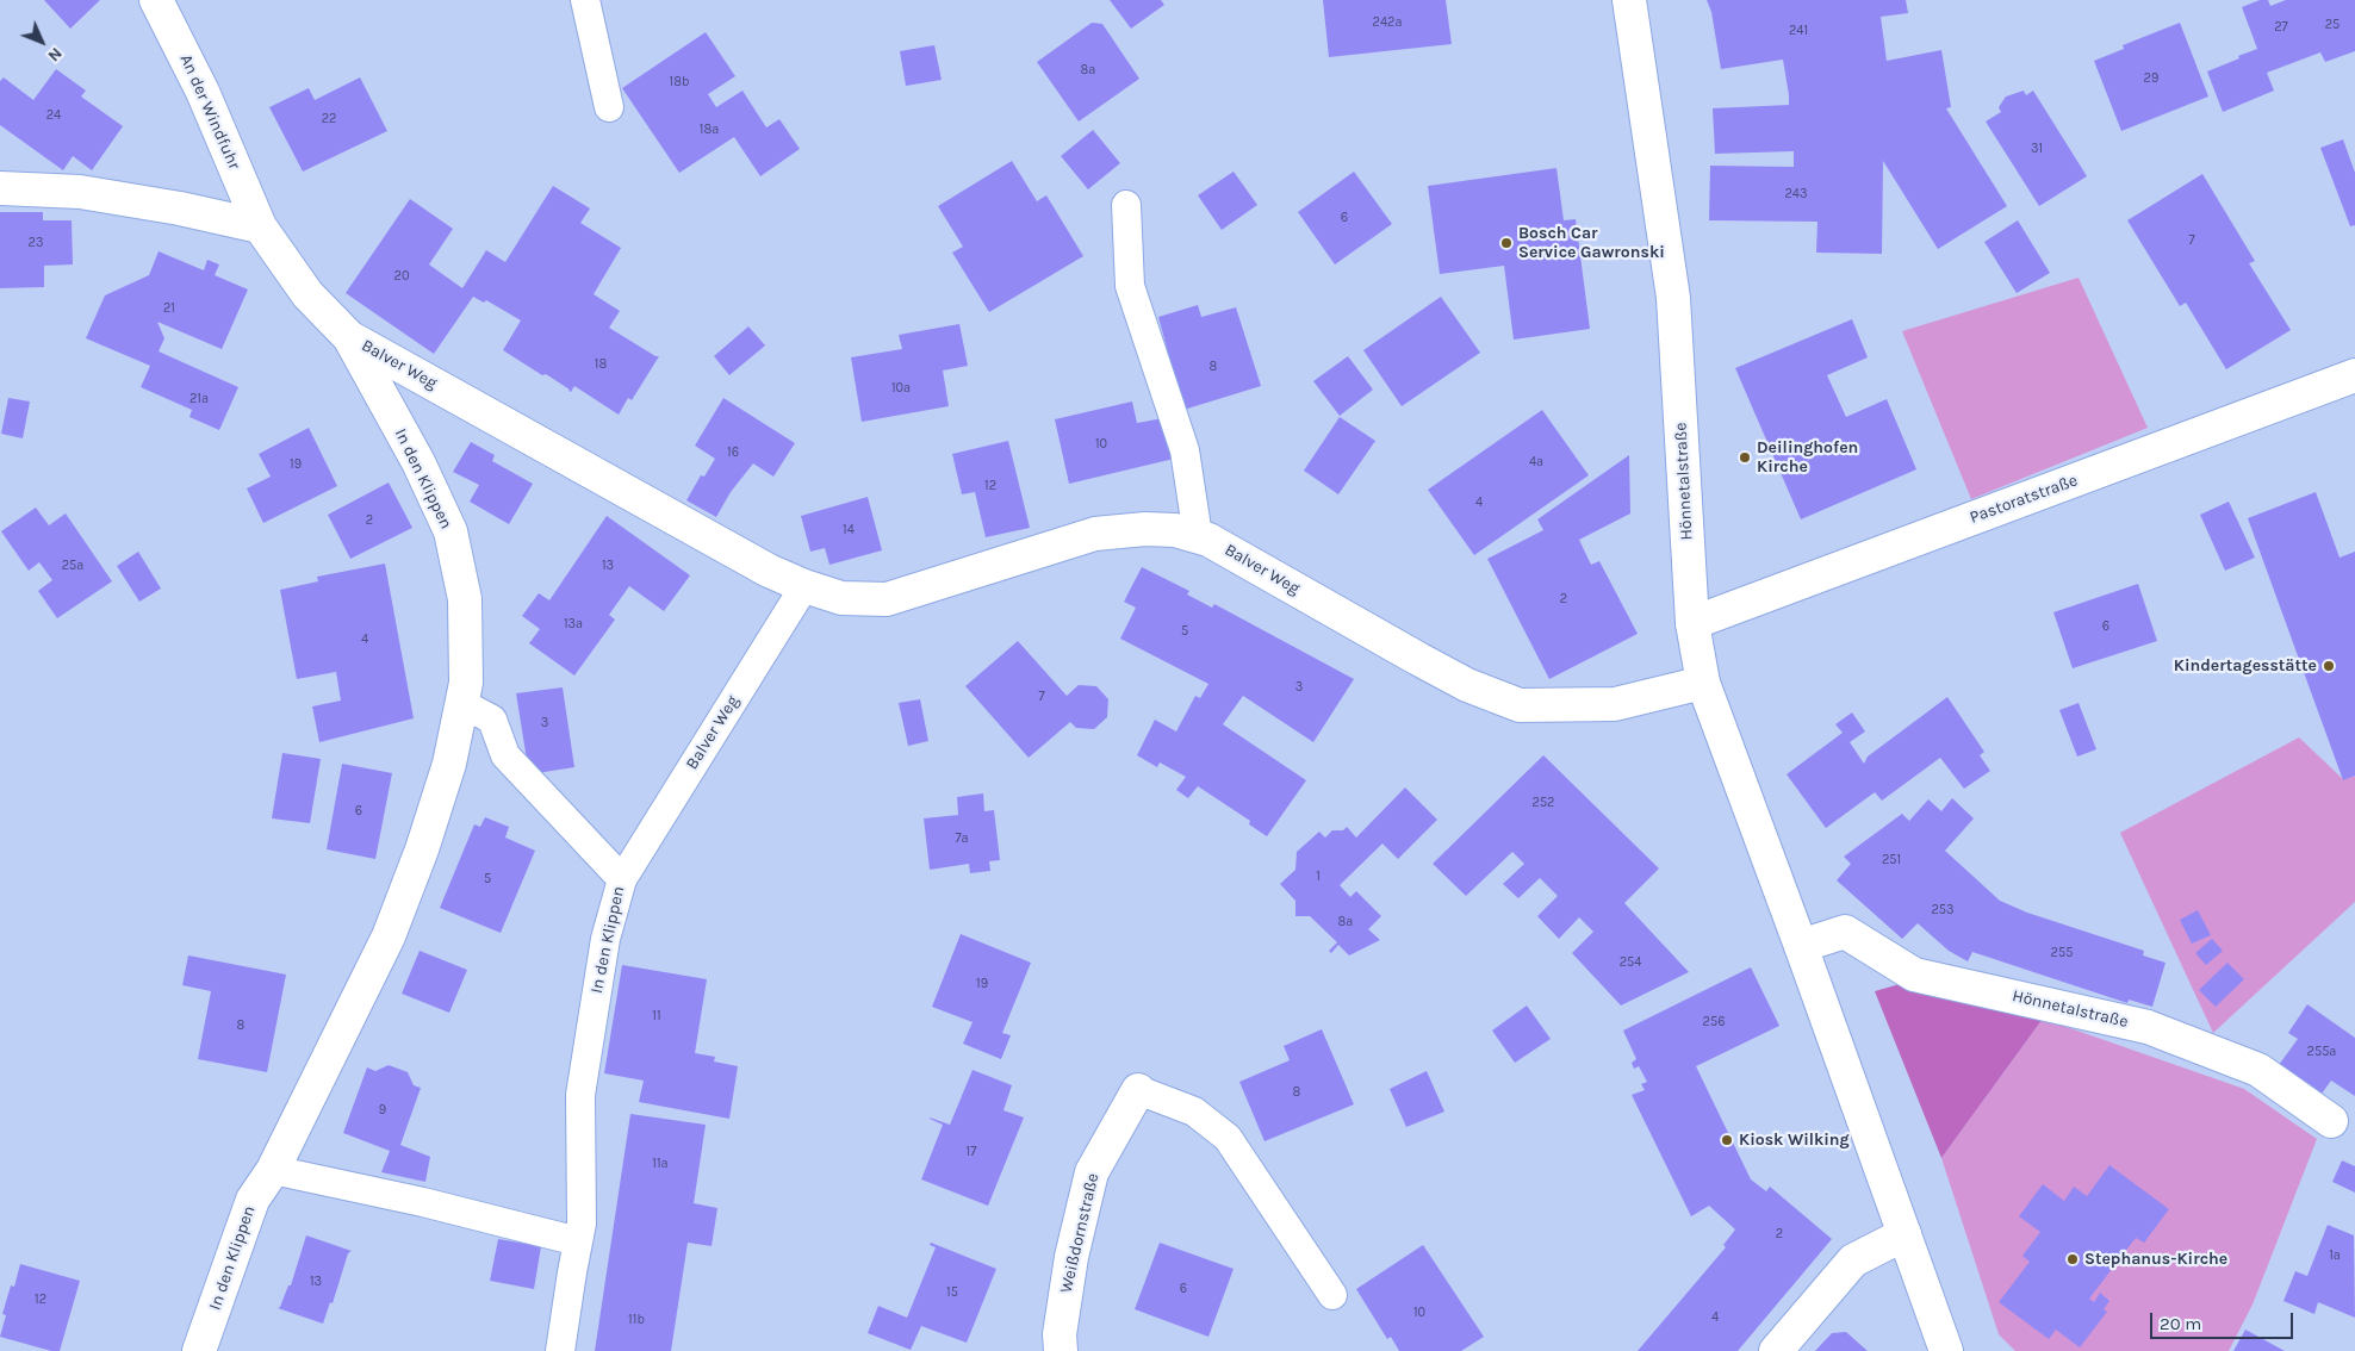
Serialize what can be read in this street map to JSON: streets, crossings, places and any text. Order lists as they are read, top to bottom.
{
  "streets": {
    "street": [
      "An der Windfuhr",
      "Balver Weg",
      "In den Klippen",
      "Hönnetalstraße",
      "Pastoratstraße",
      "Weißdornstraße"
    ]
  },
  "crossings": [
    ["An der Windfuhr", "Balver Weg"],
    ["Balver Weg", "In den Klippen"],
    ["Balver Weg", "Hönnetalstraße"],
    ["Hönnetalstraße", "Pastoratstraße"]
  ],
  "places": [
    "Bosch Car Service Gawronski",
    "Deilinghofen Kirche",
    "Kindertagesstätte",
    "Kiosk Wilking",
    "Stephanus-Kirche"
  ],
  "house_numbers": [
    "242a",
    "25",
    "27",
    "241",
    "8a",
    "29",
    "18b",
    "24",
    "22",
    "18a",
    "31",
    "243",
    "6",
    "7",
    "23",
    "20",
    "21",
    "18",
    "8",
    "10a",
    "21a",
    "10",
    "16",
    "4a",
    "19",
    "12",
    "4",
    "2",
    "14",
    "25a",
    "13",
    "2",
    "13a",
    "6",
    "5",
    "4",
    "3",
    "7",
    "3",
    "252",
    "6",
    "7a",
    "251",
    "1",
    "5",
    "253",
    "8a",
    "255",
    "254",
    "19",
    "11",
    "256",
    "8",
    "255a",
    "8",
    "9",
    "17",
    "11a",
    "2",
    "1a",
    "13",
    "6",
    "15",
    "12",
    "10",
    "4",
    "11b"
  ],
  "scale_bar": "20 m",
  "north": "bottom right"
}
